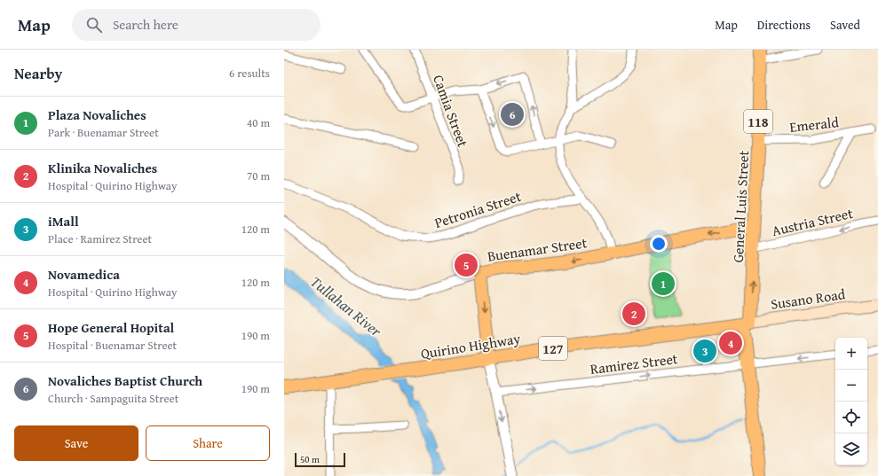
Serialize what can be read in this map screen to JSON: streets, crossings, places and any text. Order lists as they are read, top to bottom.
{
  "streets": {
    "main road": [
      "118",
      "General Luis Street",
      "Buenamar Street",
      "Susano Road",
      "Quirino Highway",
      "127"
    ],
    "street": [
      "Camia Street",
      "Emerald",
      "Petronia Street",
      "Austria Street",
      "Ramirez Street"
    ]
  },
  "crossings": [
    ["Emerald", "General Luis Street"],
    ["General Luis Street", "Austria Street"],
    ["General Luis Street", "Buenamar Street"],
    ["General Luis Street", "Susano Road"],
    ["General Luis Street", "Quirino Highway"],
    ["Susano Road", "Quirino Highway"]
  ],
  "one_way": ["Austria Street", "Buenamar Street"],
  "water": ["Tullahan River"],
  "scale_bar": "50 m",
  "page": {
    "header": "Map",
    "search": "Search here",
    "nav": ["Map", "Directions", "Saved"],
    "heading": ["Nearby", "6 results"],
    "list": [
      {
        "mark": "1",
        "name": "Plaza Novaliches",
        "note": "Park · Buenamar Street",
        "value": "40 m"
      },
      {
        "mark": "2",
        "name": "Klinika Novaliches",
        "note": "Hospital · Quirino Highway",
        "value": "70 m"
      },
      {
        "mark": "3",
        "name": "iMall",
        "note": "Place · Ramirez Street",
        "value": "120 m"
      },
      {
        "mark": "4",
        "name": "Novamedica",
        "note": "Hospital · Quirino Highway",
        "value": "120 m"
      },
      {
        "mark": "5",
        "name": "Hope General Hopital",
        "note": "Hospital · Buenamar Street",
        "value": "190 m"
      },
      {
        "mark": "6",
        "name": "Novaliches Baptist Church",
        "note": "Church · Sampaguita Street",
        "value": "190 m"
      }
    ],
    "pins": [
      "6",
      "5",
      "1",
      "2",
      "4",
      "3"
    ],
    "map_buttons": ["+", "−"],
    "buttons": ["Save", "Share"],
    "scale": "50 m"
  }
}
